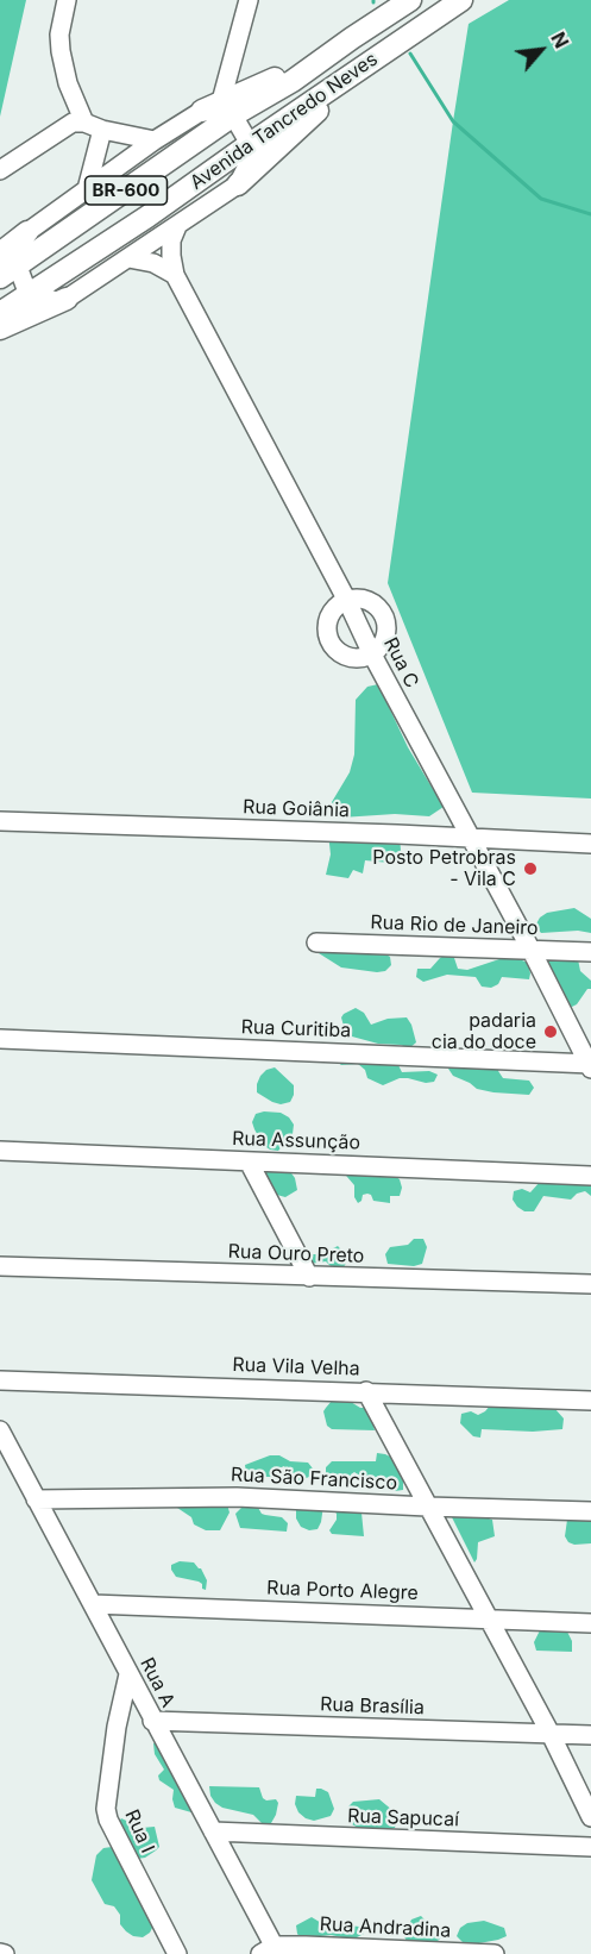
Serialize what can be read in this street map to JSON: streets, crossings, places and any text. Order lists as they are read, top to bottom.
{
  "streets": {
    "main road": ["Avenida Tancredo Neves", "BR-600"],
    "street": [
      "Rua C",
      "Rua Goiânia",
      "Rua Rio de Janeiro",
      "Rua Curitiba",
      "Rua Assunção",
      "Rua Ouro Preto",
      "Rua Vila Velha",
      "Rua São Francisco",
      "Rua Porto Alegre",
      "Rua A",
      "Rua Brasília",
      "Rua Sapucaí",
      "Rua I",
      "Rua Andradina"
    ]
  },
  "crossings": [
    ["Rua C", "Rua Goiânia"],
    ["Rua C", "Rua Rio de Janeiro"],
    ["Rua C", "Rua Curitiba"],
    ["Rua São Francisco", "Rua A"],
    ["Rua Porto Alegre", "Rua A"],
    ["Rua A", "Rua Brasília"],
    ["Rua A", "Rua Sapucaí"],
    ["Rua A", "Rua I"],
    ["Rua A", "Rua Andradina"]
  ],
  "places": ["Posto Petrobras - Vila C", "padaria cia do doce"],
  "north": "top right"
}
